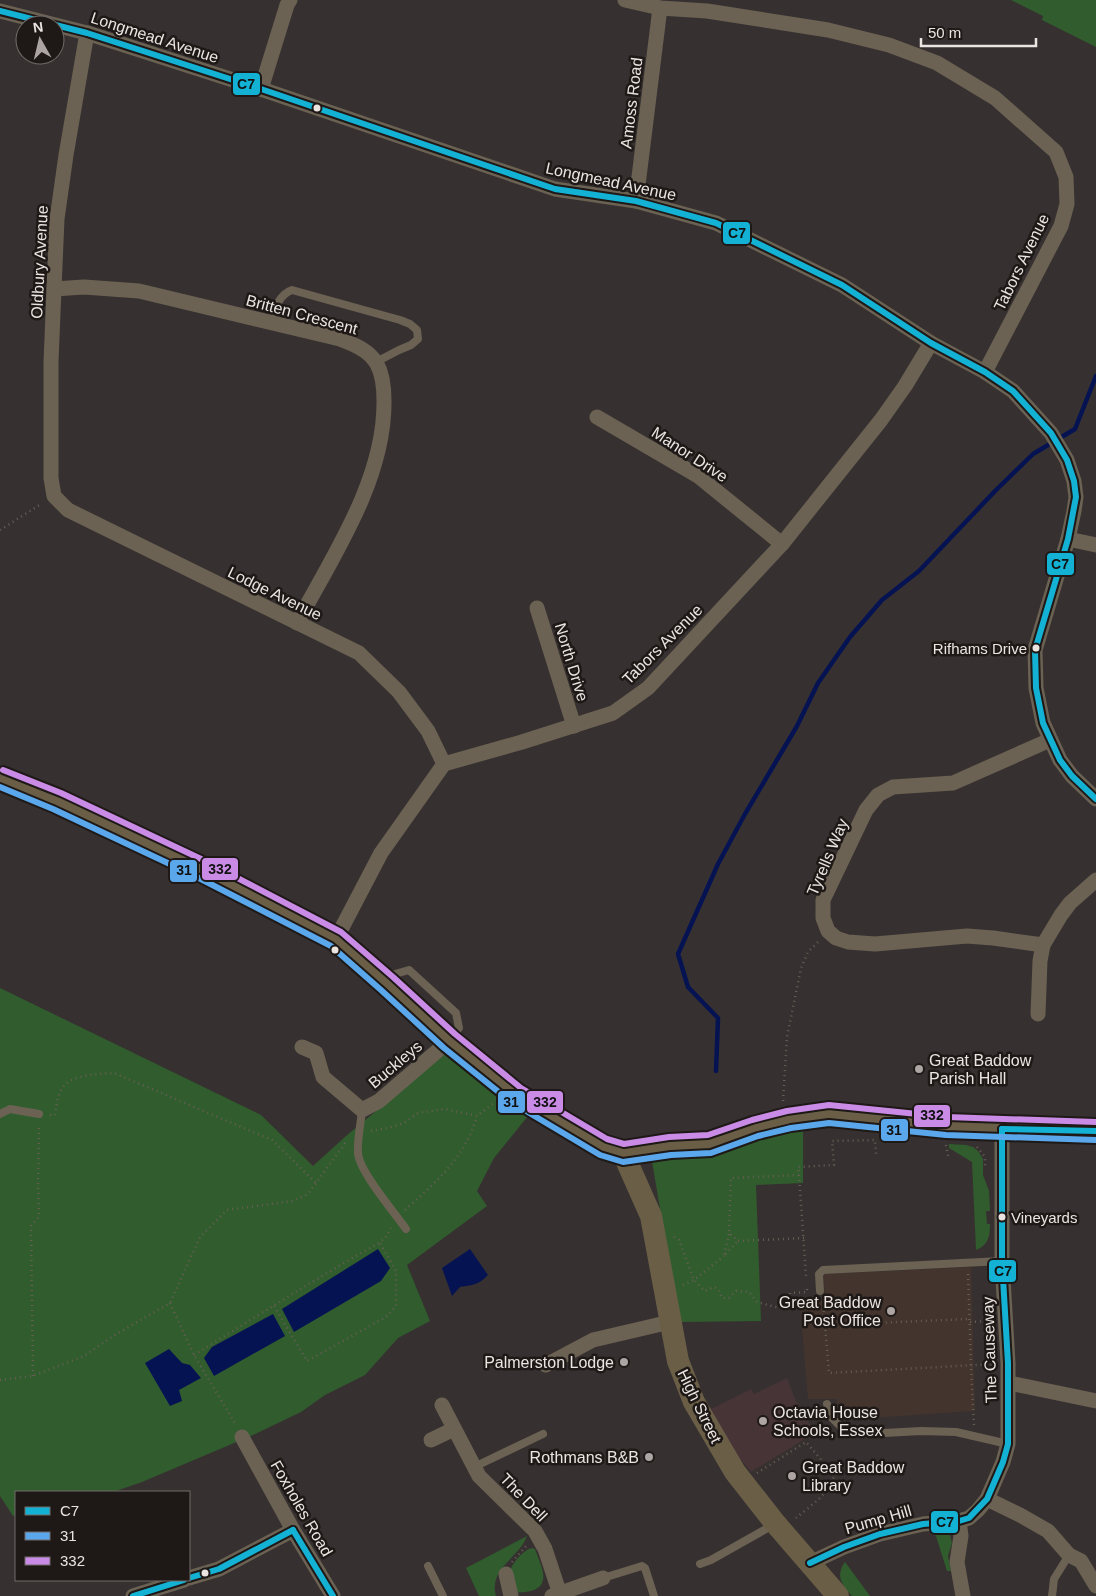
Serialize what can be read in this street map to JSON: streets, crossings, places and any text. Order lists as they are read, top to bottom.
{
  "streets": {
    "street": [
      "Longmead Avenue",
      "Amoss Road",
      "Oldbury Avenue",
      "Tabors Avenue",
      "Britten Crescent",
      "Manor Drive",
      "Lodge Avenue",
      "North Drive",
      "Tyrells Way",
      "Buckleys",
      "The Causeway",
      "High Street",
      "The Dell",
      "Foxholes Road",
      "Pump Hill"
    ]
  },
  "crossings": [
    ["Longmead Avenue", "Amoss Road"],
    ["Longmead Avenue", "Oldbury Avenue"],
    ["Longmead Avenue", "Tabors Avenue"],
    ["Longmead Avenue", "Tyrells Way"],
    ["Amoss Road", "Tabors Avenue"],
    ["Oldbury Avenue", "Britten Crescent"],
    ["Oldbury Avenue", "Lodge Avenue"],
    ["Tabors Avenue", "Manor Drive"],
    ["Tabors Avenue", "Lodge Avenue"],
    ["Tabors Avenue", "North Drive"],
    ["The Causeway", "Pump Hill"],
    ["High Street", "Pump Hill"]
  ],
  "places": [
    "Rifhams Drive",
    "Great Baddow Parish Hall",
    "Vineyards",
    "Great Baddow Post Office",
    "Palmerston Lodge",
    "Octavia House Schools, Essex",
    "Rothmans B&B",
    "Great Baddow Library"
  ],
  "lines": ["transit line C7", "transit line 332", "transit line 31"],
  "legend": ["C7", "31", "332"],
  "scale_bar": "50 m",
  "north": "top"
}
